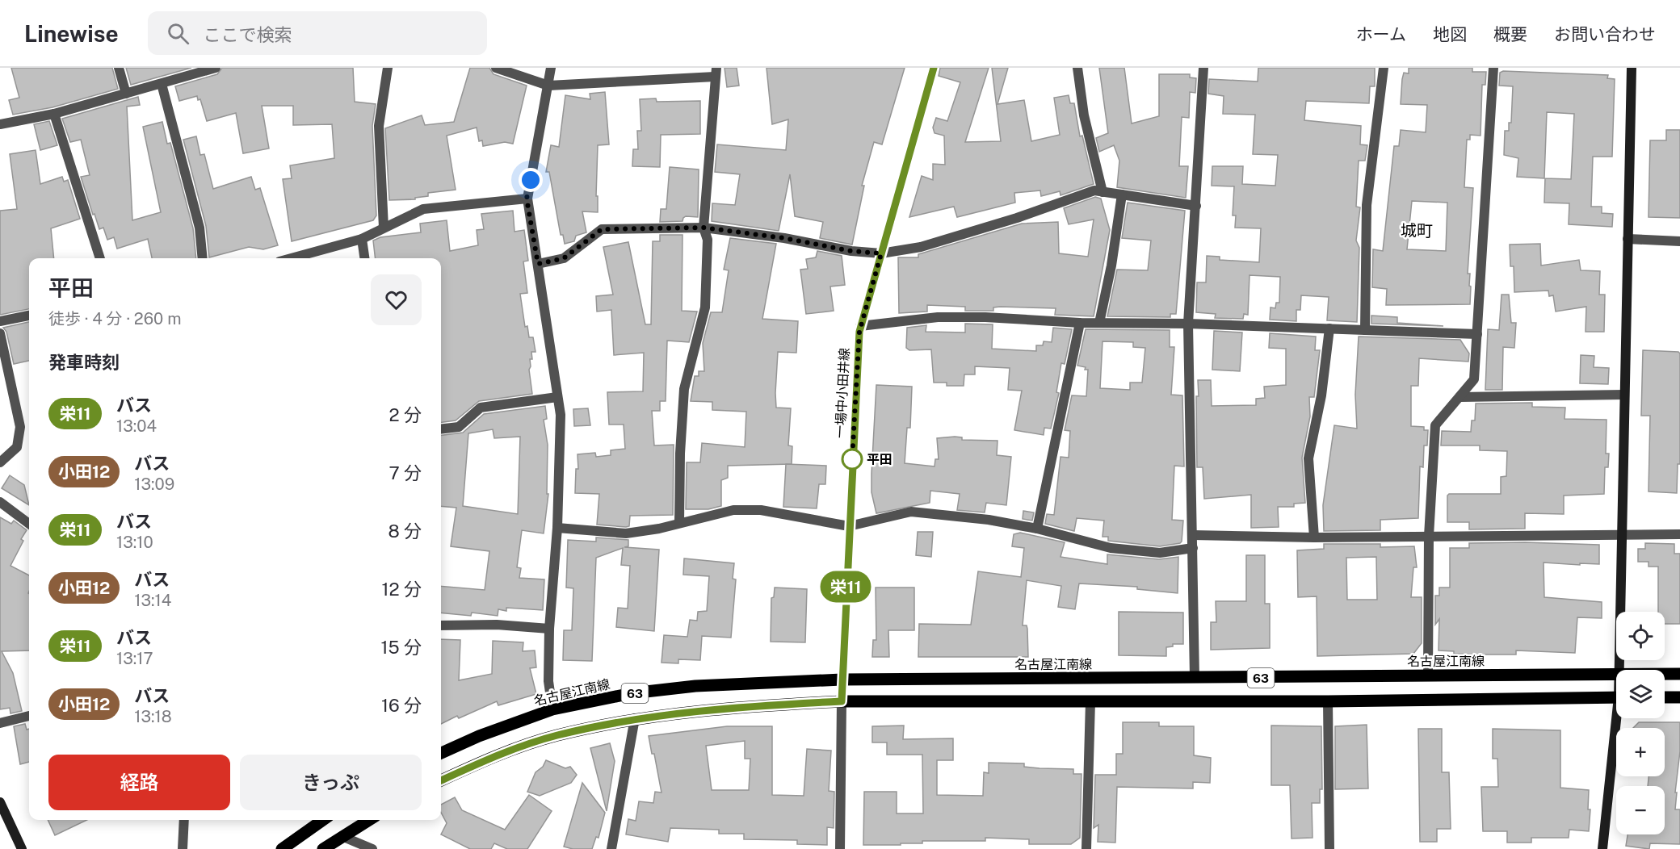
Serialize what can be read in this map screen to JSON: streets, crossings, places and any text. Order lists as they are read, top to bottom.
{
  "streets": {
    "main road": ["名古屋江南線", "63"],
    "street": ["一場中小田井線"]
  },
  "crossings": [
    ["一場中小田井線", "名古屋江南線"],
    ["一場中小田井線", "63"]
  ],
  "districts": ["城町"],
  "places": ["平田"],
  "lines": ["bus line 栄11"],
  "page": {
    "header": "Linewise",
    "search": "ここで検索",
    "nav": [
      "ホーム",
      "地図",
      "概要",
      "お問い合わせ"
    ],
    "on_map": "栄11",
    "heading": [
      ["平田", "徒歩 · 4 分 · 260 m"],
      "発車時刻"
    ],
    "list": [
      {
        "mark": "栄11",
        "name": "バス",
        "note": "13:04",
        "value": "2 分"
      },
      {
        "mark": "小田12",
        "name": "バス",
        "note": "13:09",
        "value": "7 分"
      },
      {
        "mark": "栄11",
        "name": "バス",
        "note": "13:10",
        "value": "8 分"
      },
      {
        "mark": "小田12",
        "name": "バス",
        "note": "13:14",
        "value": "12 分"
      },
      {
        "mark": "栄11",
        "name": "バス",
        "note": "13:17",
        "value": "15 分"
      },
      {
        "mark": "小田12",
        "name": "バス",
        "note": "13:18",
        "value": "16 分"
      }
    ],
    "map_buttons": ["+", "−"],
    "buttons": ["経路", "きっぷ"]
  }
}
